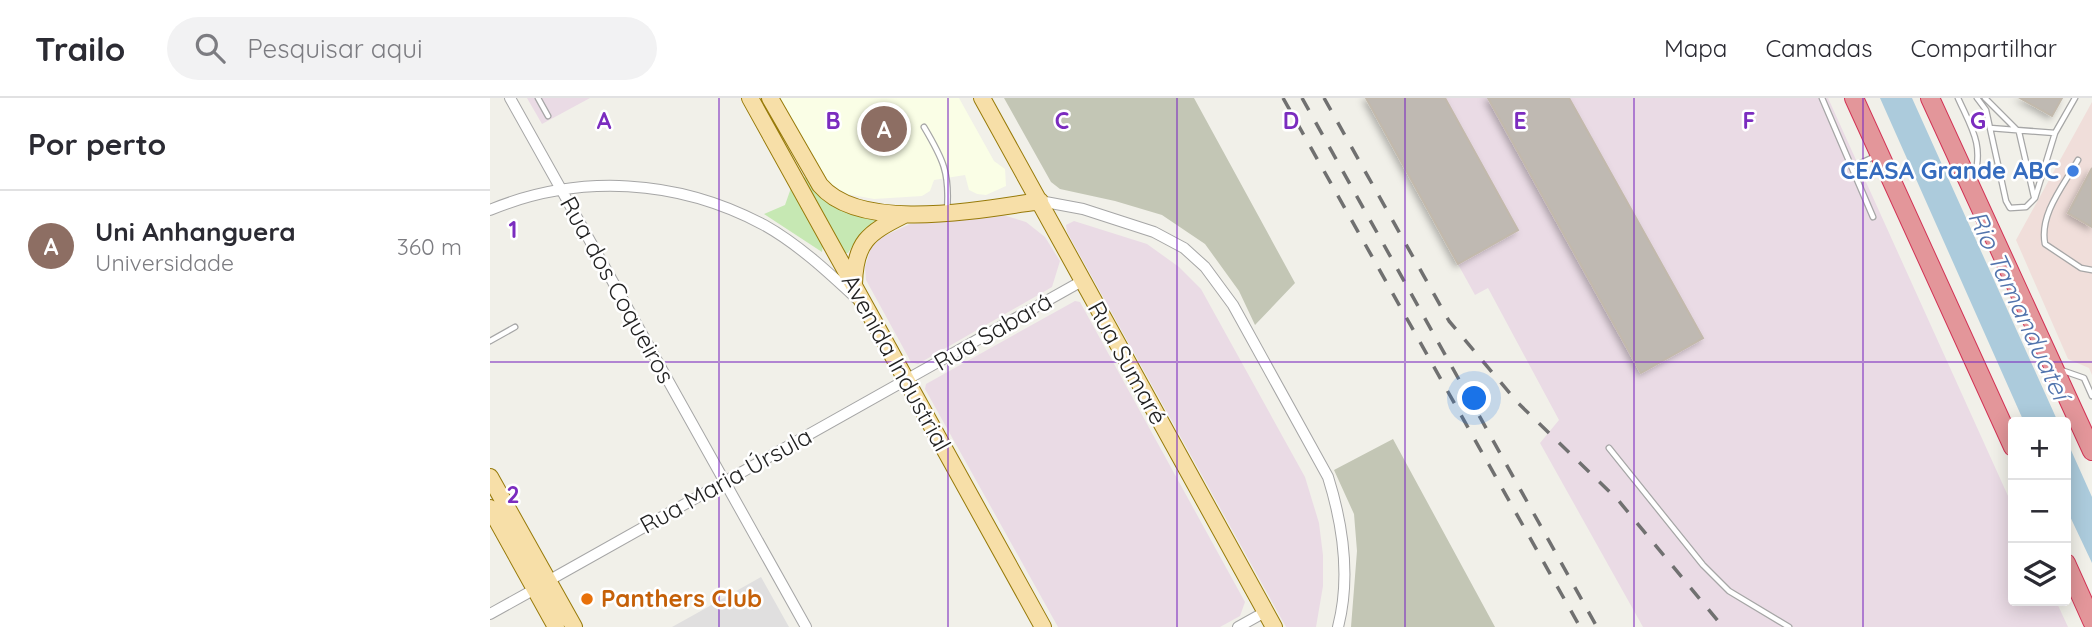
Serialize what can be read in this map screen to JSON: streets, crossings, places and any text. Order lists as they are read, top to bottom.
{
  "streets": {
    "main road": ["Avenida Industrial", "Rua Sumaré"],
    "street": ["Rua dos Coqueiros", "Rua Sabará", "Rua Maria Úrsula"]
  },
  "crossings": [
    ["Rua dos Coqueiros", "Rua Maria Úrsula"],
    ["Rua Sabará", "Avenida Industrial"],
    ["Rua Sabará", "Rua Sumaré"],
    ["Rua Sabará", "Rua Maria Úrsula"],
    ["Avenida Industrial", "Rua Maria Úrsula"]
  ],
  "water": ["Rio Tamanduateí"],
  "places": ["CEASA Grande ABC", "Panthers Club"],
  "page": {
    "header": "Trailo",
    "search": "Pesquisar aqui",
    "nav": ["Mapa", "Camadas", "Compartilhar"],
    "heading": "Por perto",
    "pins": "A",
    "list": [
      {
        "mark": "A",
        "name": "Uni Anhanguera",
        "note": "Universidade",
        "value": "360 m"
      }
    ],
    "map_buttons": ["+", "−"]
  },
  "grid": {
    "columns": [
      "A",
      "B",
      "C",
      "D",
      "E",
      "F",
      "G"
    ],
    "rows": ["1", "2"]
  }
}
